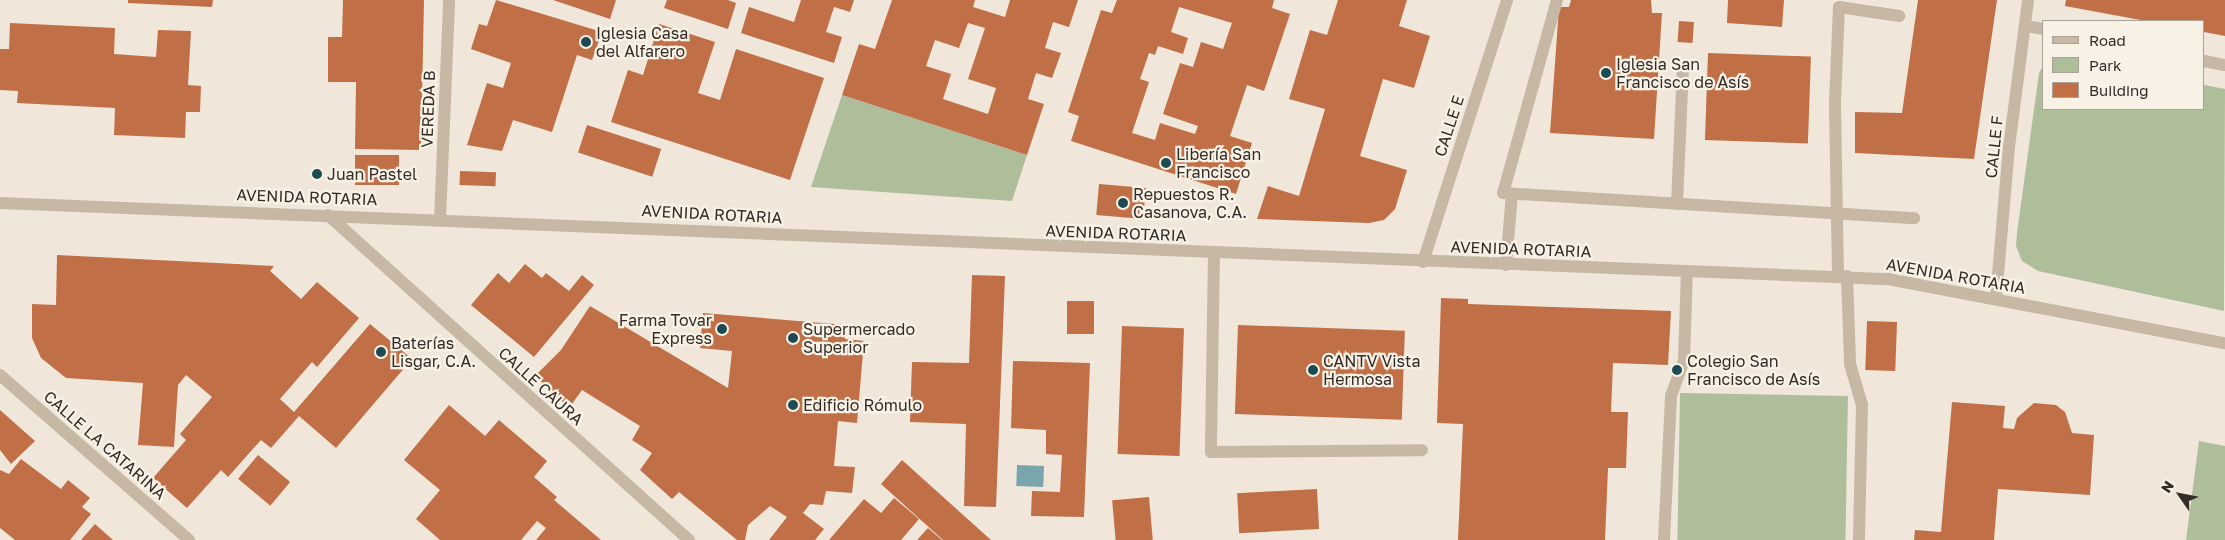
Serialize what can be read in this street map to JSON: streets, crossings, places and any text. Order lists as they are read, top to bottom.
{
  "streets": {
    "street": [
      "VEREDA B",
      "CALLE E",
      "CALLE F",
      "AVENIDA ROTARIA",
      "CALLE CAURA",
      "CALLE LA CATARINA"
    ]
  },
  "crossings": [
    ["VEREDA B", "AVENIDA ROTARIA"],
    ["CALLE E", "AVENIDA ROTARIA"],
    ["CALLE F", "AVENIDA ROTARIA"],
    ["AVENIDA ROTARIA", "CALLE CAURA"]
  ],
  "places": [
    "Iglesia Casa del Alfarero",
    "Iglesia San Francisco de Asís",
    "Libería San Francisco",
    "Juan Pastel",
    "Repuestos R. Casanova, C.A.",
    "Farma Tovar Express",
    "Supermercado Superior",
    "Baterías Lisgar, C.A.",
    "CANTV Vista Hermosa",
    "Colegio San Francisco de Asís",
    "Edificio Rómulo"
  ],
  "legend": ["Road", "Park", "Building"],
  "north": "top left"
}
